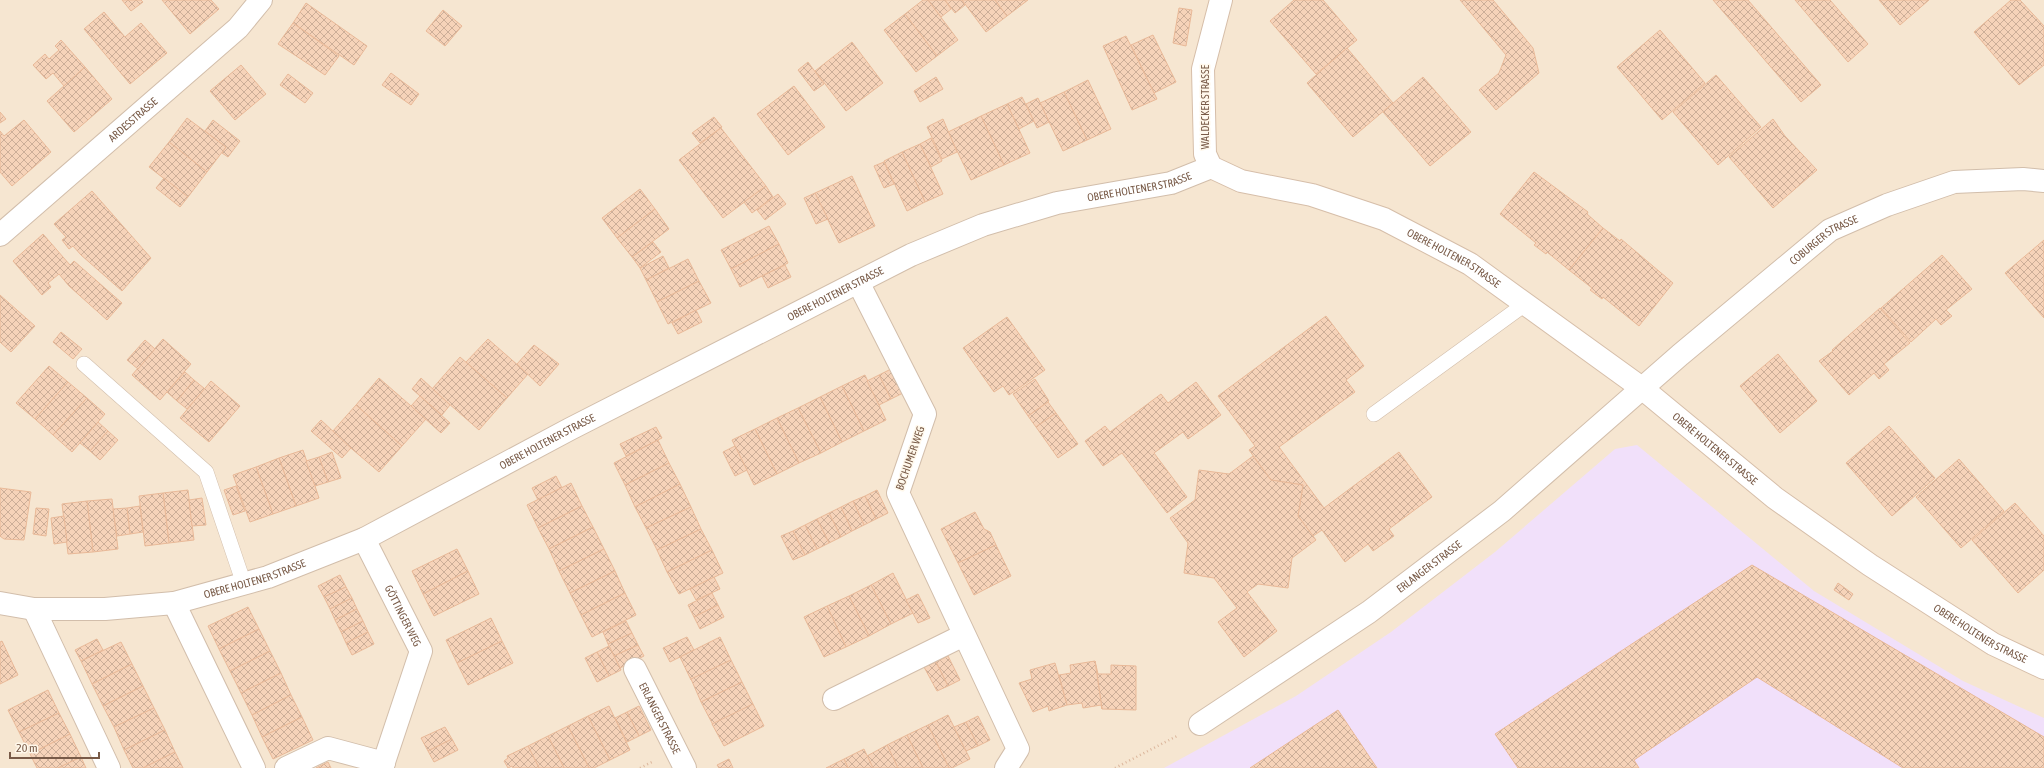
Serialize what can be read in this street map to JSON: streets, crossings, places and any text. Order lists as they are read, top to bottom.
{
  "streets": {
    "street": [
      "WALDECKER STRASSE",
      "ARDESSTRASSE",
      "OBERE HOLTENER STRASSE",
      "COBURGER STRASSE",
      "BOCHUMER WEG",
      "ERLANGER STRASSE",
      "GÖTTINGER WEG"
    ]
  },
  "crossings": [
    ["WALDECKER STRASSE", "OBERE HOLTENER STRASSE"],
    ["OBERE HOLTENER STRASSE", "COBURGER STRASSE"],
    ["OBERE HOLTENER STRASSE", "BOCHUMER WEG"],
    ["OBERE HOLTENER STRASSE", "ERLANGER STRASSE"],
    ["OBERE HOLTENER STRASSE", "GÖTTINGER WEG"],
    ["COBURGER STRASSE", "ERLANGER STRASSE"]
  ],
  "scale_bar": "20 m"
}
